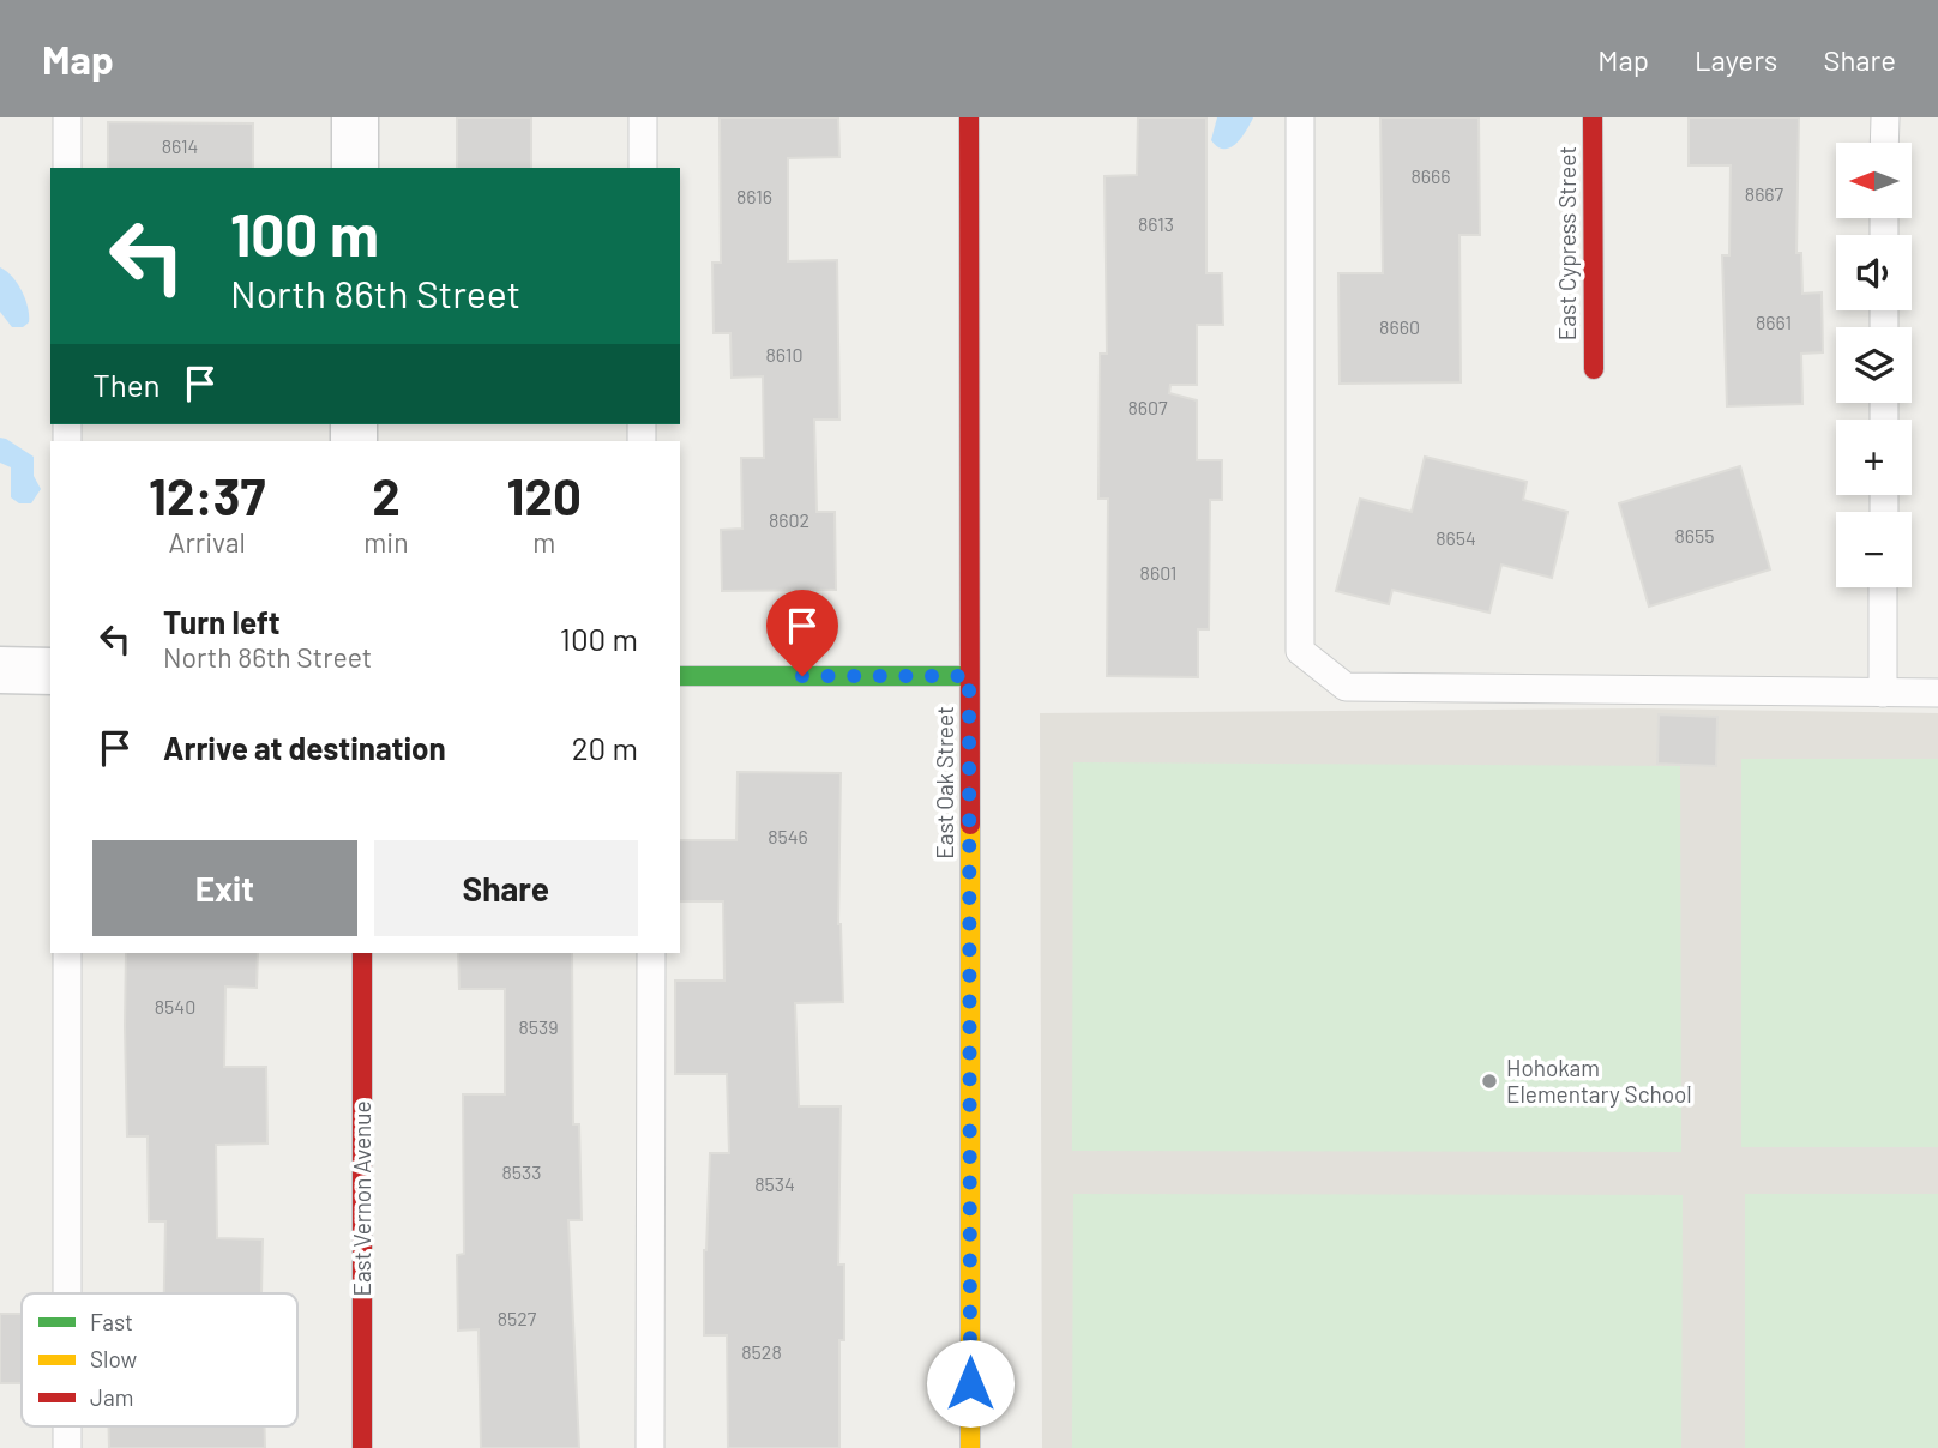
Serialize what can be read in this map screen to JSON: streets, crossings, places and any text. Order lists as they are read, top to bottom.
{
  "streets": {
    "street": ["East Cypress Street", "East Oak Street", "East Vernon Avenue"]
  },
  "places": ["Hohokam Elementary School"],
  "house_numbers": [
    "8614",
    "8666",
    "8667",
    "8616",
    "8613",
    "8661",
    "8660",
    "8610",
    "8607",
    "8602",
    "8655",
    "8654",
    "8601",
    "8546",
    "8540",
    "8539",
    "8533",
    "8534",
    "8527",
    "8528"
  ],
  "legend": ["Fast", "Slow", "Jam"],
  "north": "left",
  "page": {
    "header": "Map",
    "nav": ["Map", "Layers", "Share"],
    "map_buttons": ["+", "−"],
    "turn": ["100 m", "North 86th Street"],
    "then": "Then",
    "eta": [
      "12:37",
      "Arrival",
      "2",
      "min",
      "120",
      "m"
    ],
    "list": [
      {
        "name": "Turn left",
        "note": "North 86th Street",
        "value": "100 m"
      },
      {
        "name": "Arrive at destination",
        "value": "20 m"
      }
    ],
    "buttons": ["Exit", "Share"]
  }
}
